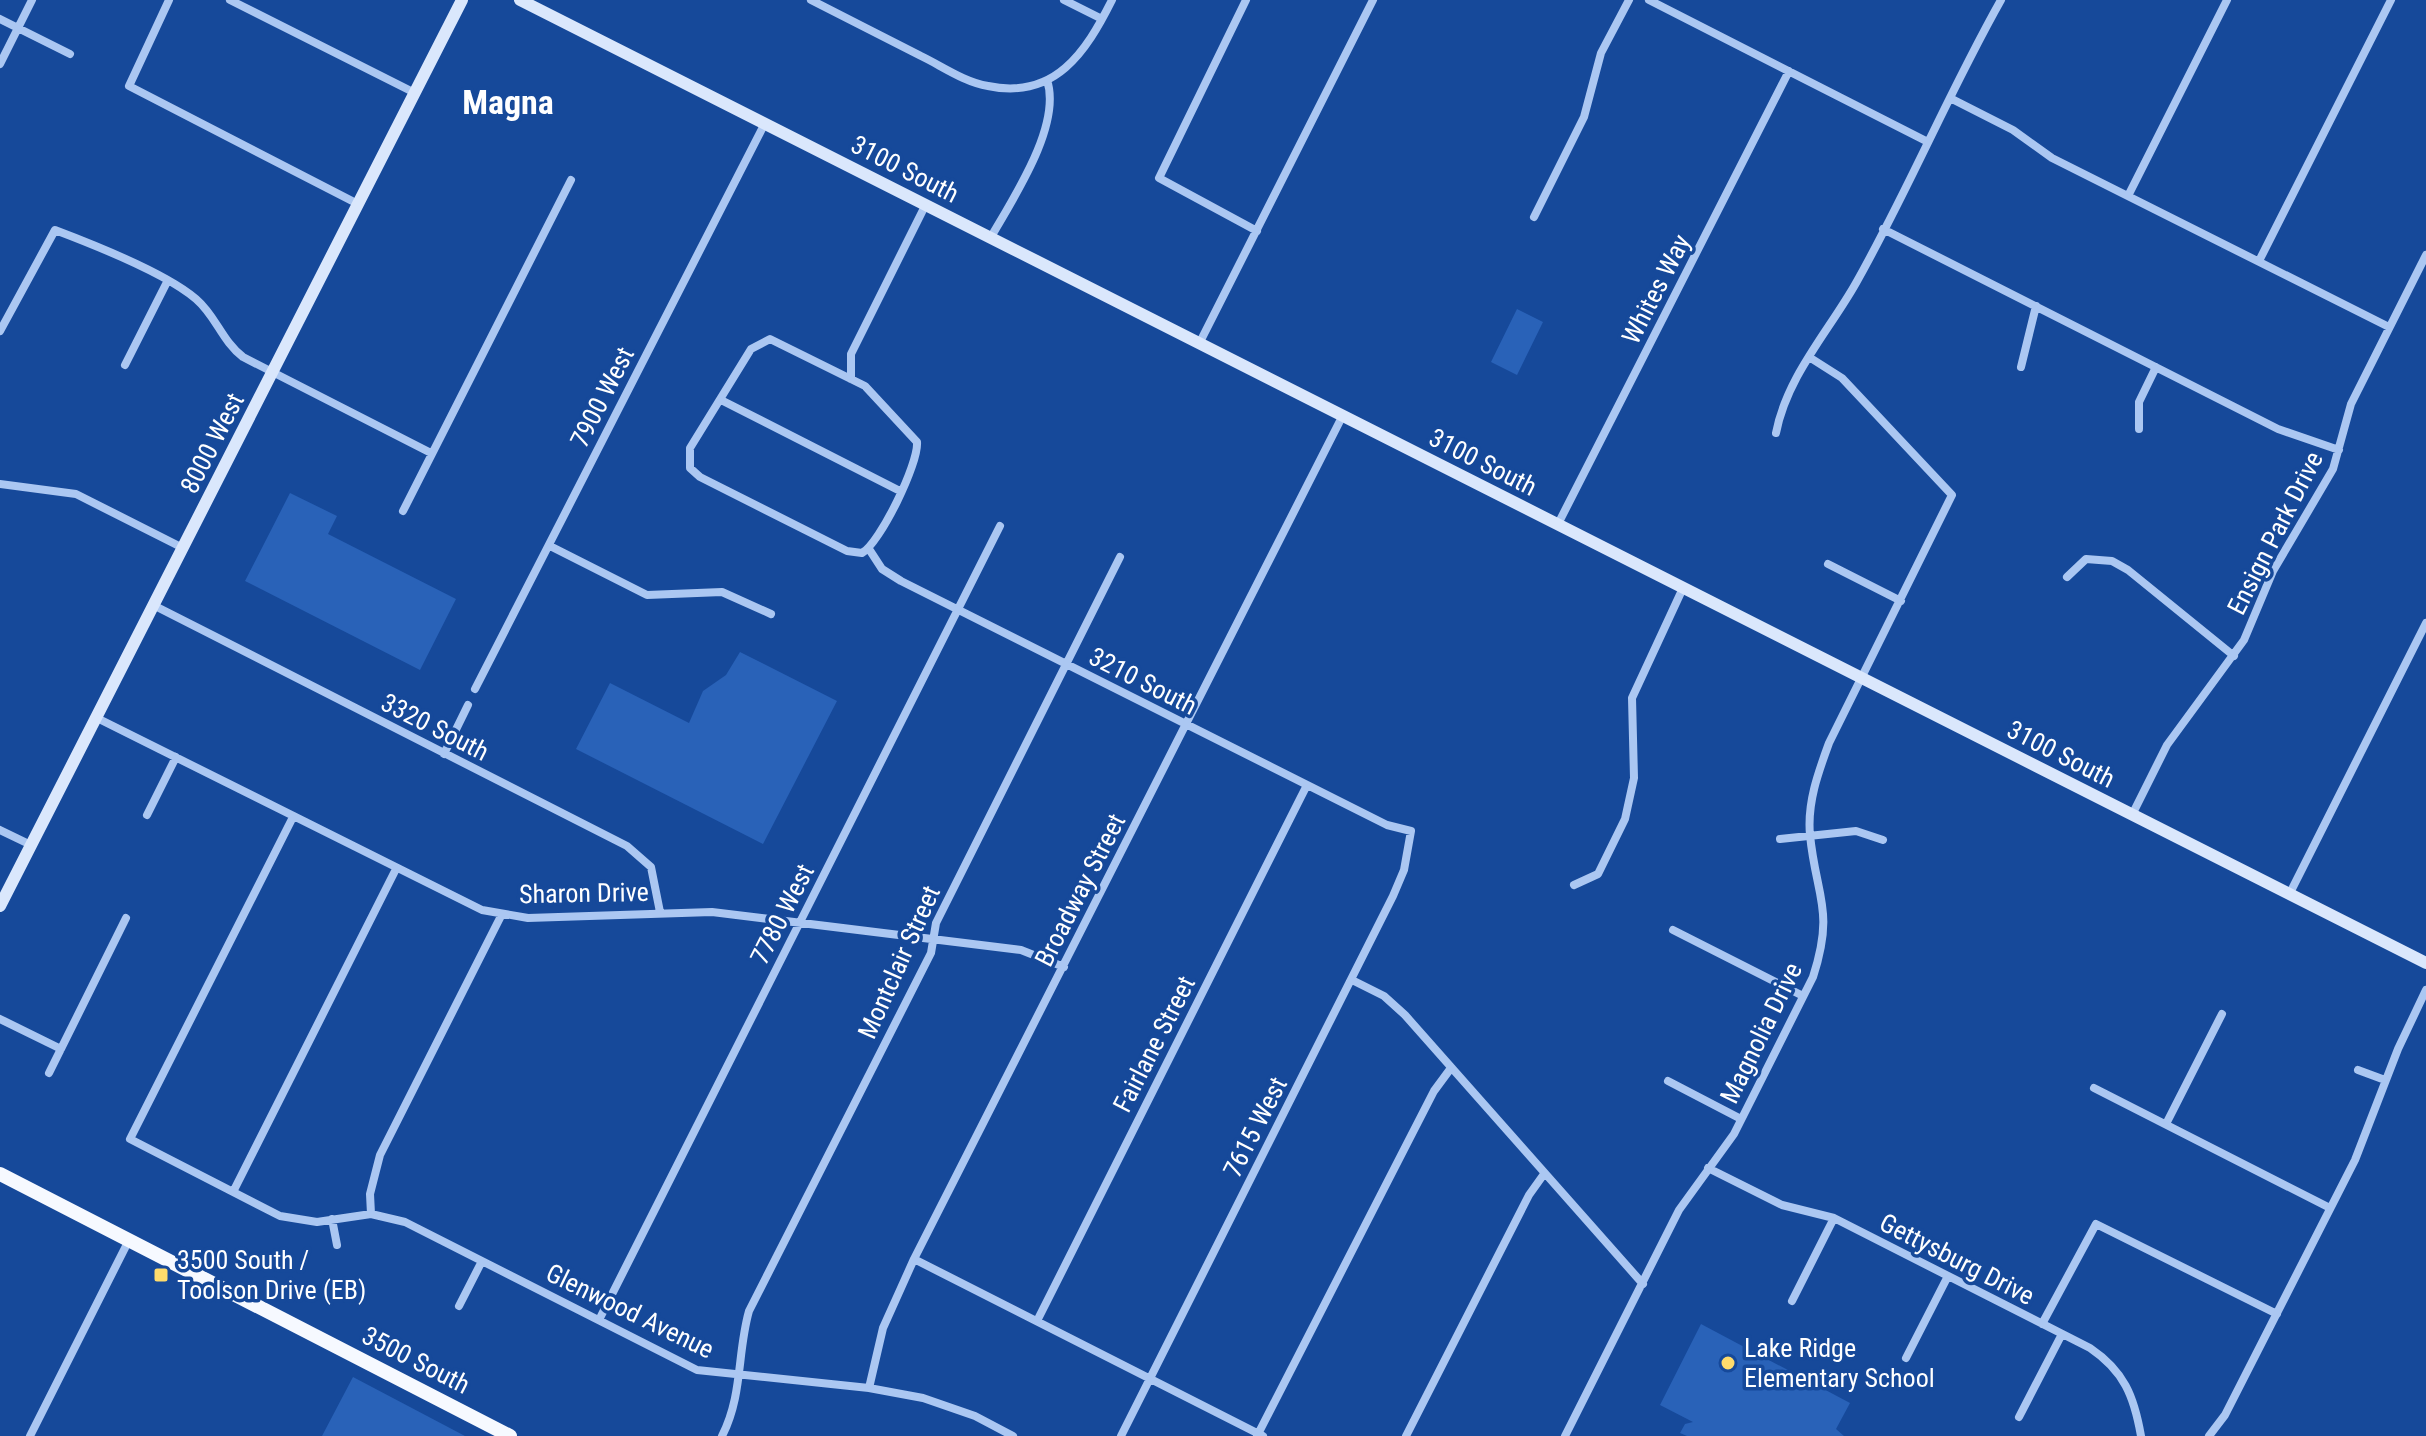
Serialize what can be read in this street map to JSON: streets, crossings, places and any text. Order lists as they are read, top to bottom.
{
  "streets": {
    "main road": ["3500 South"],
    "street": [
      "3100 South",
      "Whites Way",
      "7900 West",
      "8000 West",
      "Ensign Park Drive",
      "3210 South",
      "3320 South",
      "Broadway Street",
      "Sharon Drive",
      "7780 West",
      "Montclair Street",
      "Magnolia Drive",
      "Fairlane Street",
      "7615 West",
      "Gettysburg Drive",
      "Glenwood Avenue"
    ]
  },
  "crossings": [
    ["3100 South", "Whites Way"],
    ["3100 South", "7900 West"],
    ["3100 South", "Ensign Park Drive"],
    ["3100 South", "Broadway Street"],
    ["3100 South", "Magnolia Drive"],
    ["8000 West", "3320 South"],
    ["8000 West", "Sharon Drive"],
    ["3210 South", "Broadway Street"],
    ["3210 South", "7780 West"],
    ["3210 South", "Montclair Street"],
    ["3210 South", "Fairlane Street"],
    ["3210 South", "7615 West"],
    ["3320 South", "Sharon Drive"],
    ["Broadway Street", "Sharon Drive"],
    ["Broadway Street", "Glenwood Avenue"],
    ["Sharon Drive", "7780 West"],
    ["Sharon Drive", "Montclair Street"],
    ["Sharon Drive", "Glenwood Avenue"],
    ["7780 West", "Glenwood Avenue"],
    ["Montclair Street", "Glenwood Avenue"],
    ["Magnolia Drive", "Gettysburg Drive"]
  ],
  "districts": ["Magna"],
  "places": {
    "transit": ["3500 South / Toolson Drive (EB)"],
    "other": ["Lake Ridge Elementary School"]
  }
}
